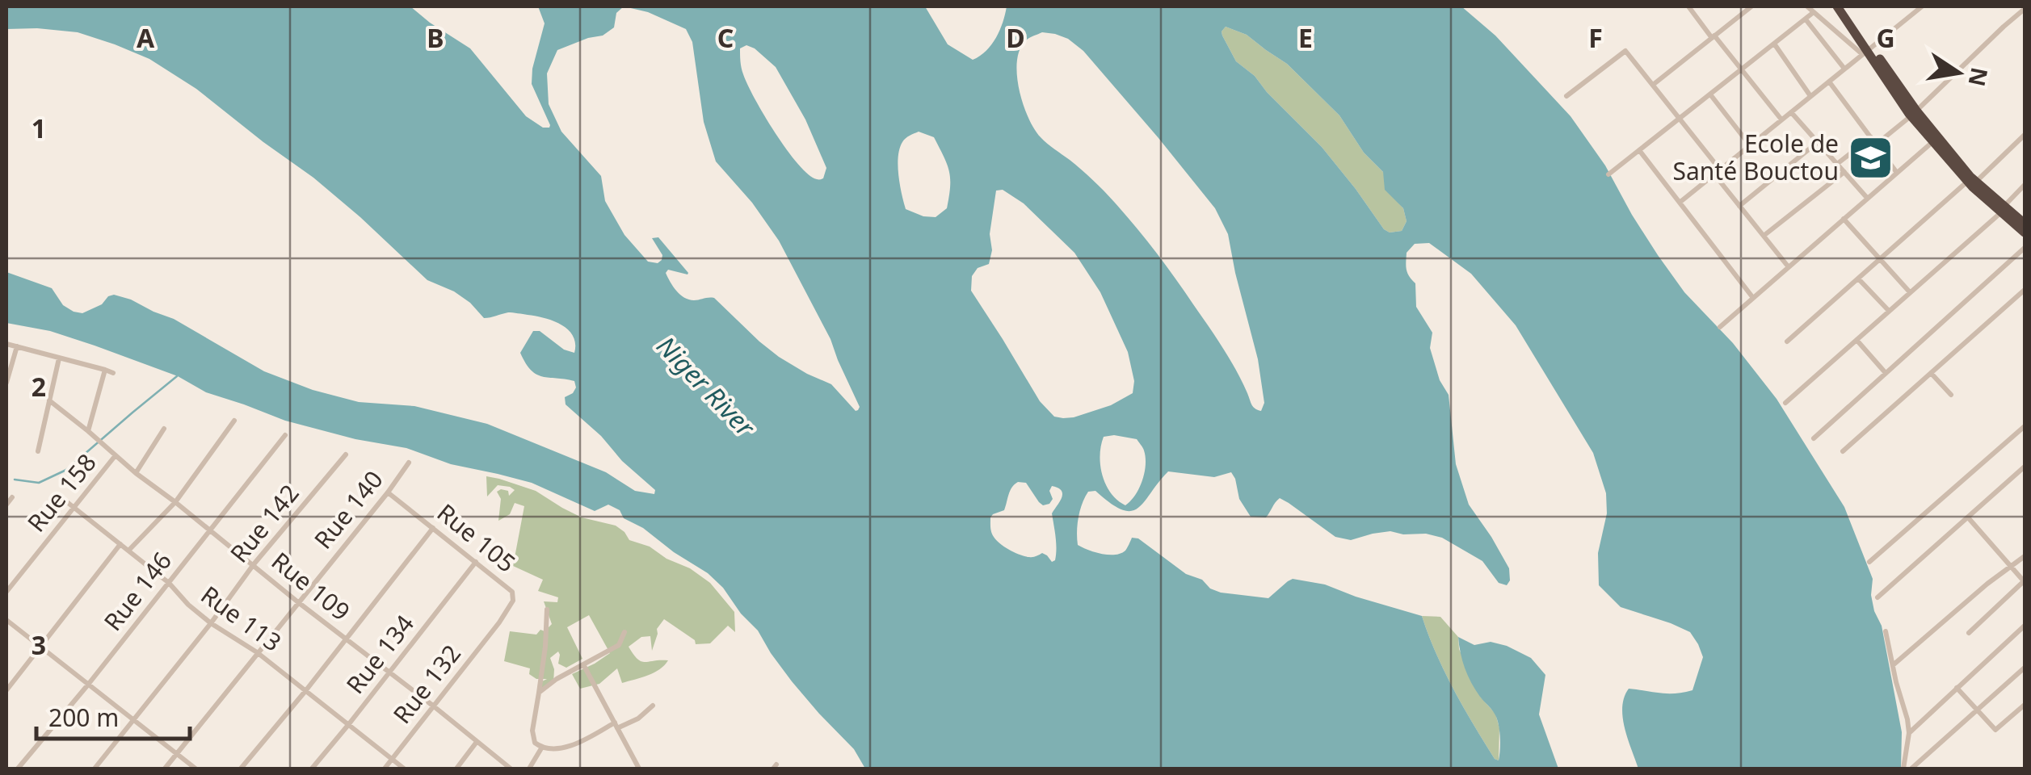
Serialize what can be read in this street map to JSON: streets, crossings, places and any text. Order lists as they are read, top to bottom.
{
  "streets": {
    "street": [
      "Rue 158",
      "Rue 140",
      "Rue 142",
      "Rue 105",
      "Rue 109",
      "Rue 146",
      "Rue 113",
      "Rue 134",
      "Rue 132"
    ]
  },
  "crossings": [
    ["Rue 158", "Rue 109"],
    ["Rue 158", "Rue 113"],
    ["Rue 140", "Rue 105"],
    ["Rue 140", "Rue 109"],
    ["Rue 140", "Rue 113"],
    ["Rue 142", "Rue 109"],
    ["Rue 142", "Rue 113"],
    ["Rue 105", "Rue 134"],
    ["Rue 105", "Rue 132"],
    ["Rue 109", "Rue 146"],
    ["Rue 109", "Rue 134"],
    ["Rue 109", "Rue 132"],
    ["Rue 146", "Rue 113"],
    ["Rue 113", "Rue 134"],
    ["Rue 113", "Rue 132"]
  ],
  "water": ["Niger River"],
  "places": {
    "school or university": ["Ecole de Santé Bouctou"]
  },
  "scale_bar": "200 m",
  "north": "right",
  "grid": {
    "columns": [
      "A",
      "B",
      "C",
      "D",
      "E",
      "F",
      "G"
    ],
    "rows": ["1", "2", "3"]
  }
}
